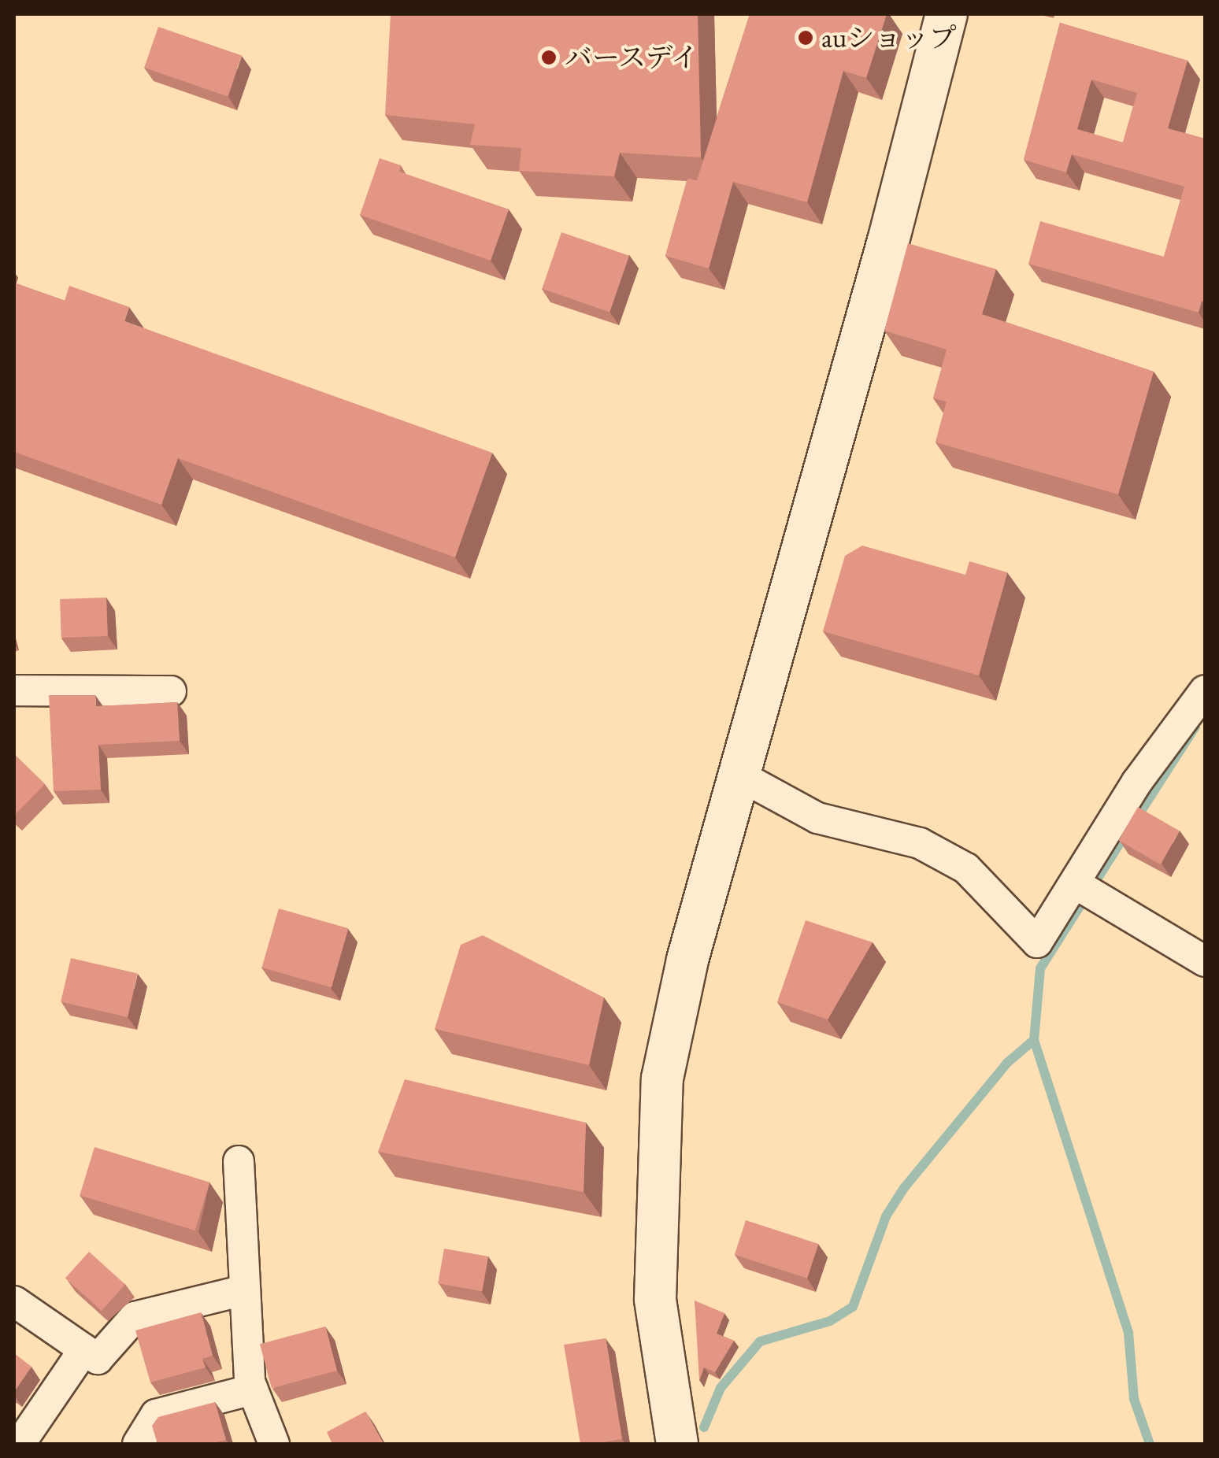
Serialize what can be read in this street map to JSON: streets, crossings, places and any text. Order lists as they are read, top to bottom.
{
  "places": ["auショップ", "バースデイ"]
}
